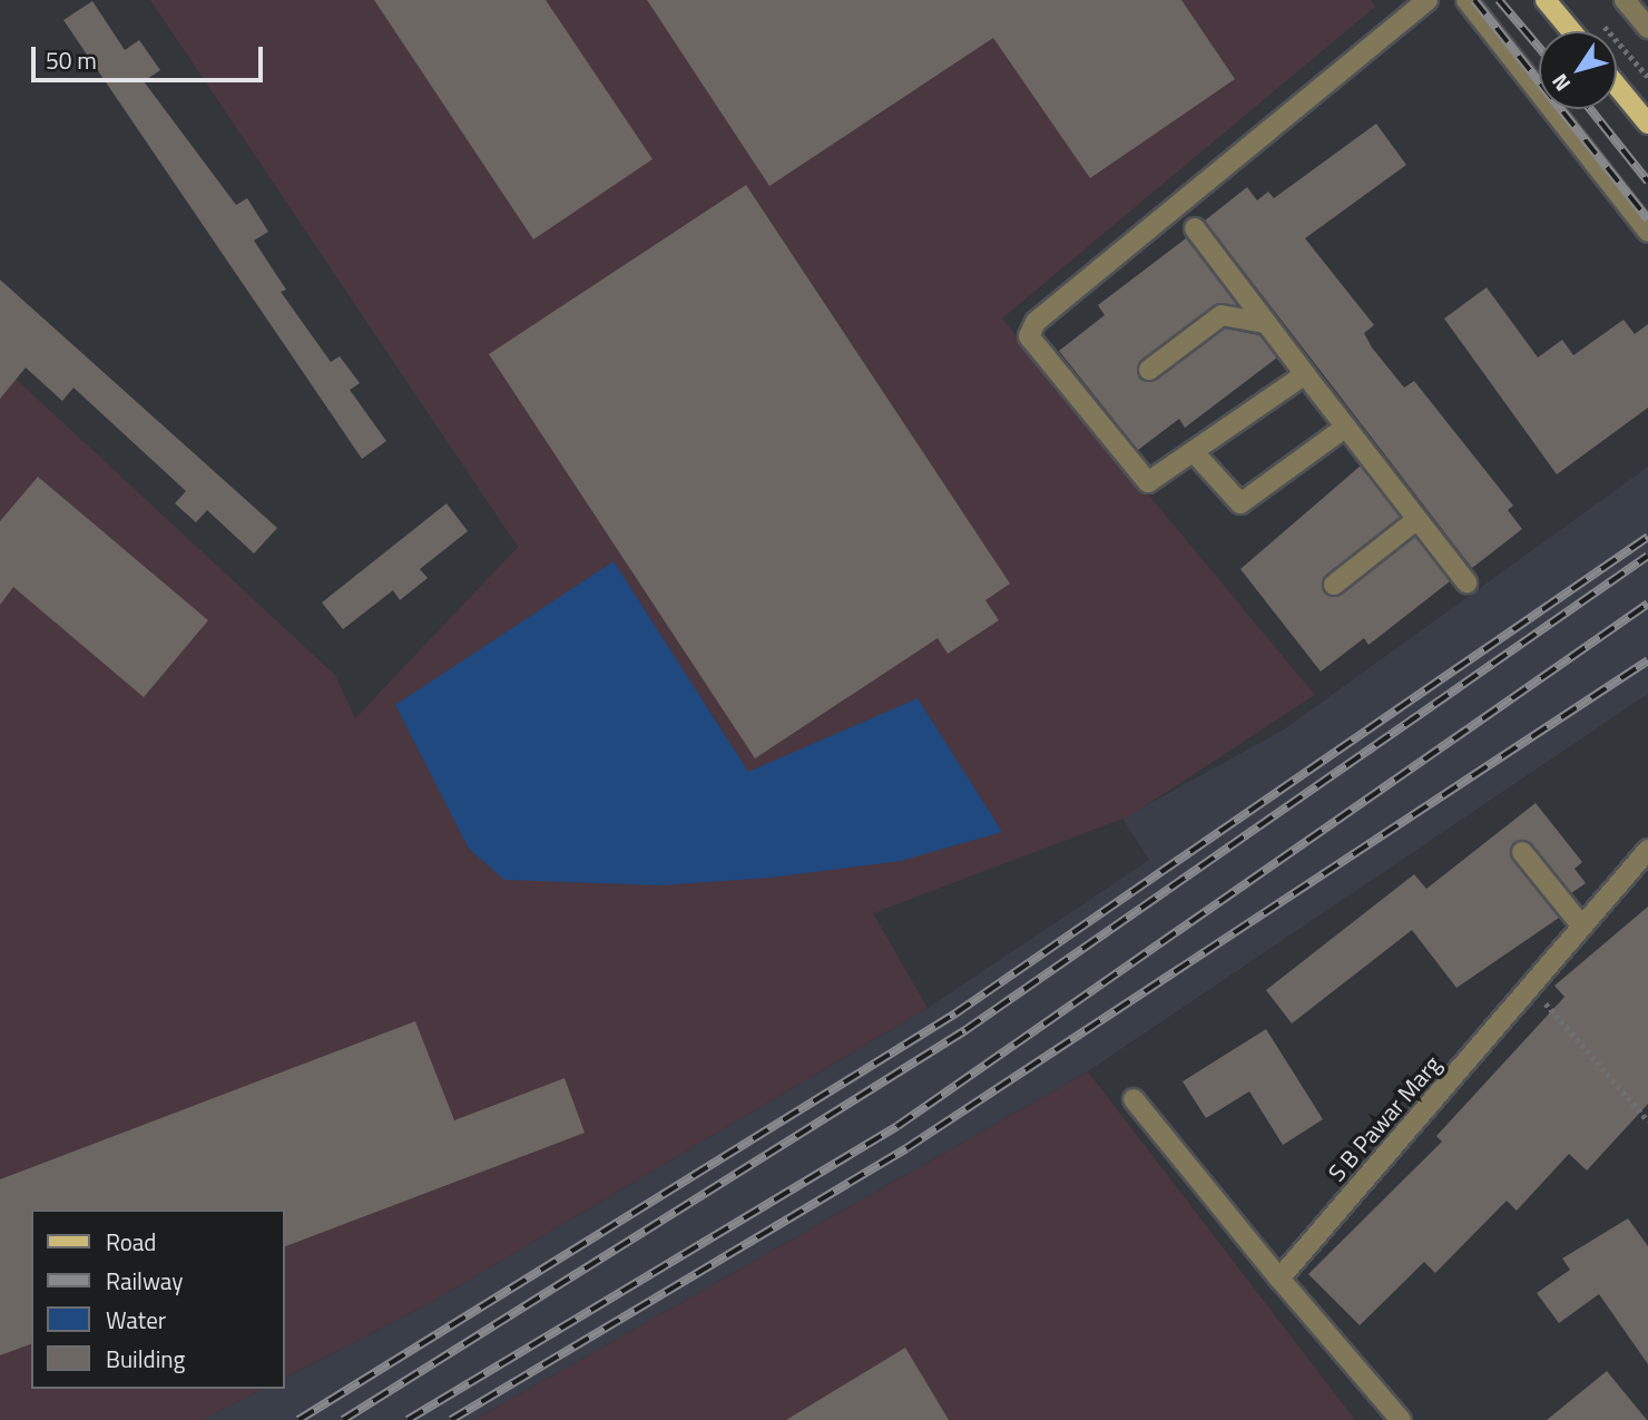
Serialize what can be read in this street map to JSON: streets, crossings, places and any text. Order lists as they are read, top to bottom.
{
  "streets": {
    "street": ["S B Pawar Marg"]
  },
  "legend": [
    "Road",
    "Railway",
    "Water",
    "Building"
  ],
  "scale_bar": "50 m",
  "north": "bottom left"
}
